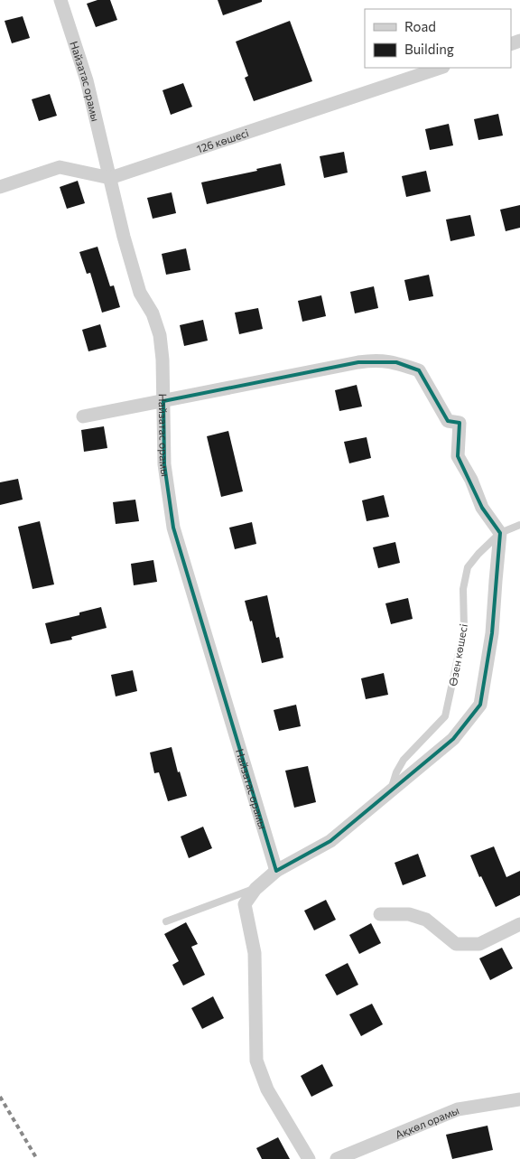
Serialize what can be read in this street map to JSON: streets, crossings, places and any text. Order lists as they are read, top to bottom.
{
  "streets": {
    "street": ["Найзатас орамы", "126 көшесі", "Ақкөл орамы"],
    "lane": ["Өзен көшесі"]
  },
  "crossings": [
    ["Найзатас орамы", "126 көшесі"]
  ],
  "legend": ["Road", "Building"]
}
